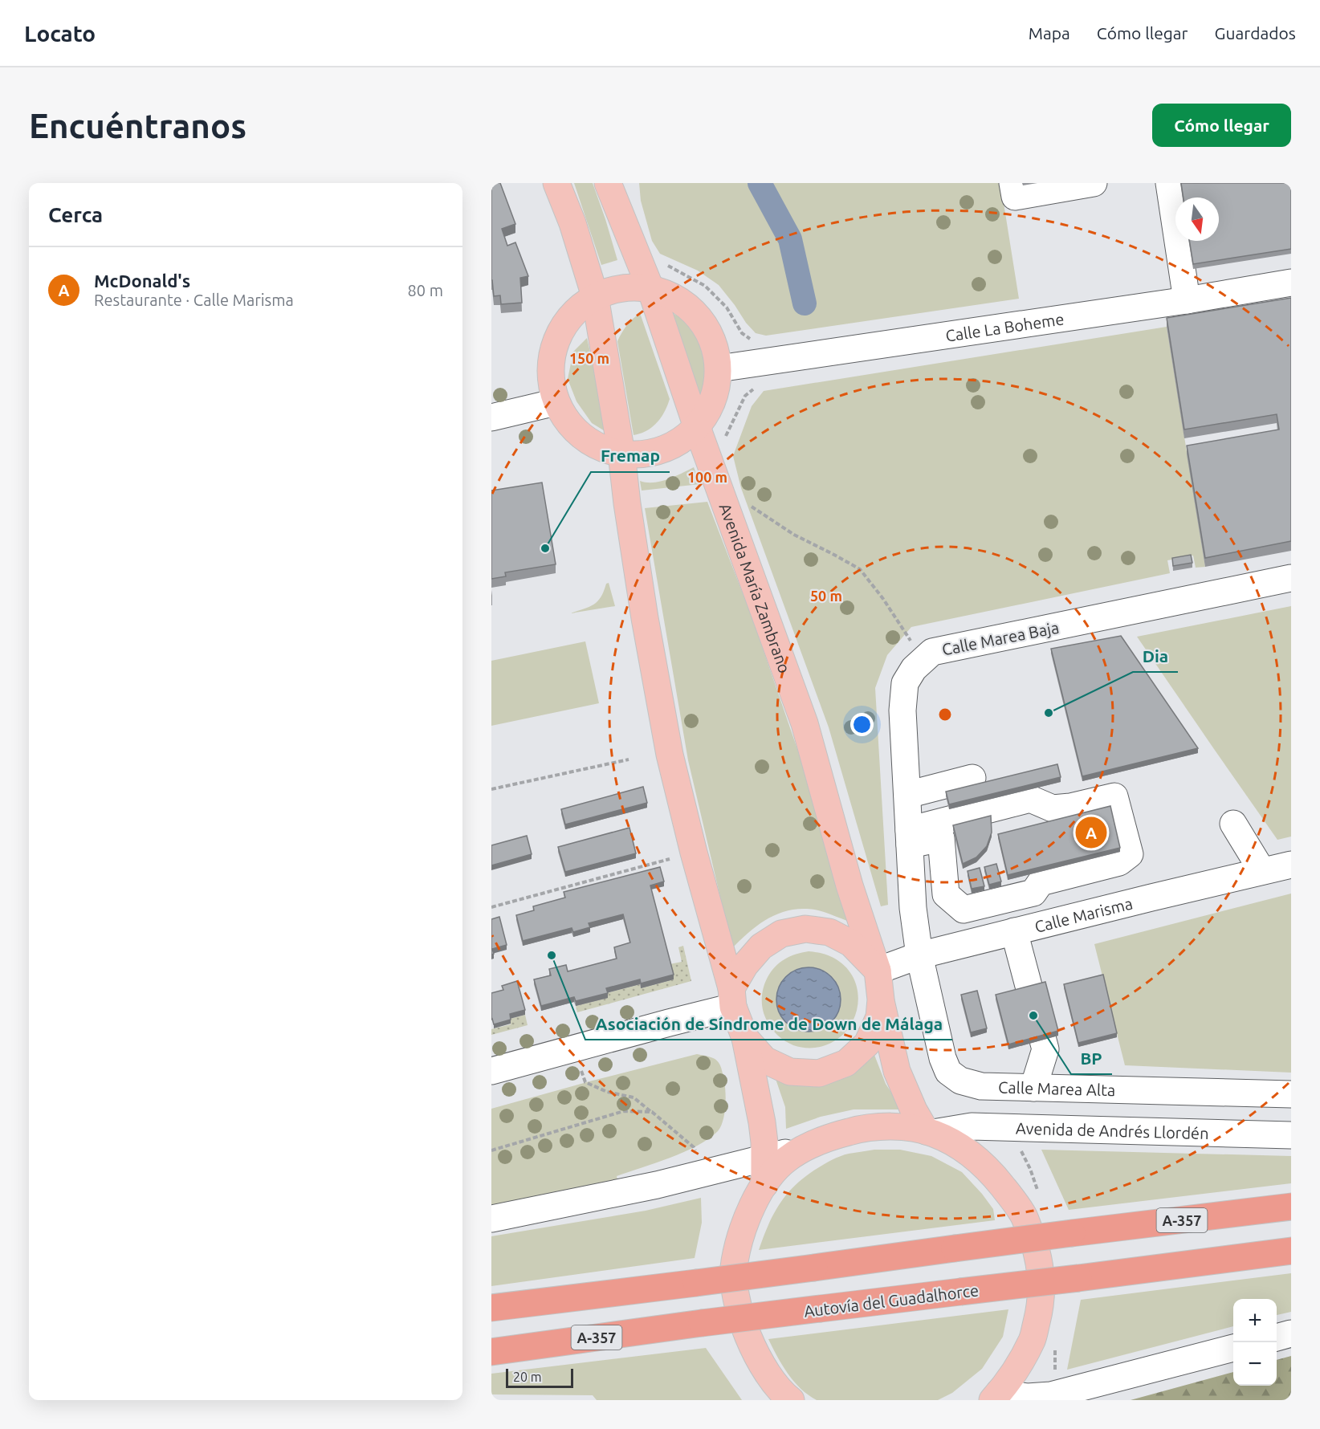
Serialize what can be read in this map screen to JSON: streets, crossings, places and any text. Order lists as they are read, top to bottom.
{
  "streets": {
    "highway": ["A-357", "Autovía del Guadalhorce"],
    "main road": ["Avenida María Zambrano"],
    "street": [
      "Calle La Boheme",
      "Calle Marea Baja",
      "Calle Marisma",
      "Calle Marea Alta",
      "Avenida de Andrés Llordén"
    ]
  },
  "crossings": [
    ["Avenida María Zambrano", "Calle Marisma"],
    ["Calle Marea Baja", "Calle Marisma"],
    ["Calle Marea Baja", "Calle Marea Alta"],
    ["Calle Marisma", "Calle Marea Alta"]
  ],
  "places": [
    "Fremap",
    "Dia",
    "Asociación de Síndrome de Down de Málaga",
    "BP"
  ],
  "scale_bar": "20 m",
  "north": "bottom",
  "page": {
    "header": "Locato",
    "nav": ["Mapa", "Cómo llegar", "Guardados"],
    "buttons": "Cómo llegar",
    "title": "Encuéntranos",
    "heading": "Cerca",
    "list": [
      {
        "mark": "A",
        "name": "McDonald's",
        "note": "Restaurante · Calle Marisma",
        "value": "80 m"
      }
    ],
    "pins": "A",
    "map_buttons": ["+", "−"],
    "scale": "20 m"
  },
  "rings": ["150 m", "100 m", "50 m"]
}
